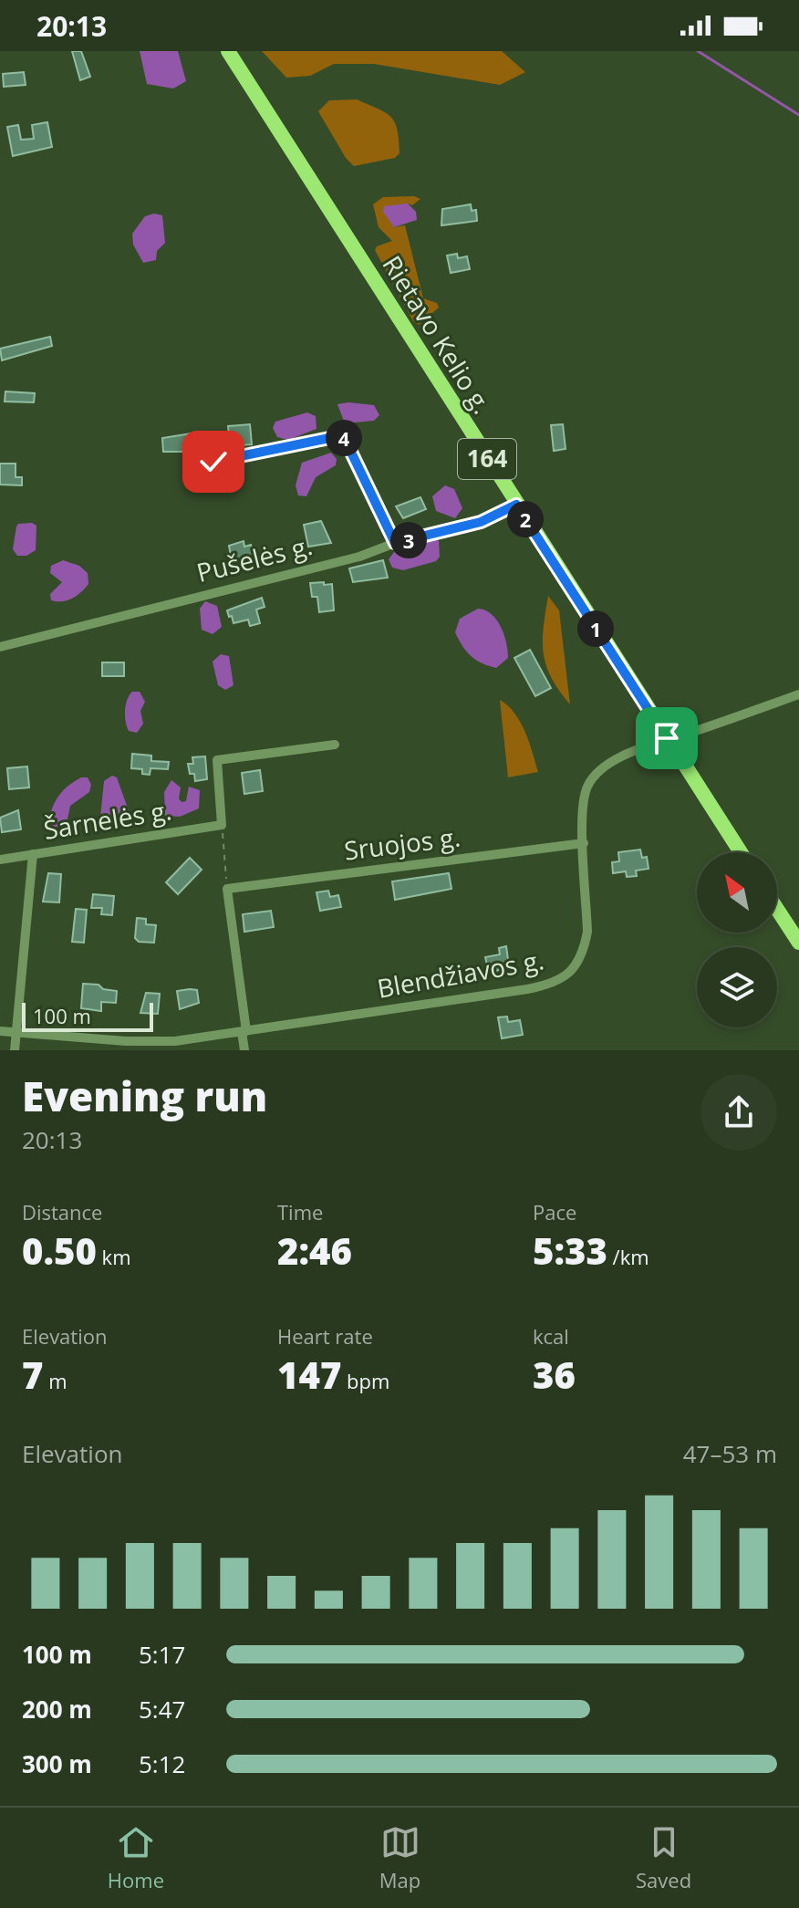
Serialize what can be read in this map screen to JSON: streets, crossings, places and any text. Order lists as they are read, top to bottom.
{
  "streets": {
    "main road": ["Rietavo Kelio g.", "164"],
    "street": [
      "Pušelės g.",
      "Šarnelės g.",
      "Sruojos g.",
      "Blendžiavos g."
    ]
  },
  "crossings": [
    ["Rietavo Kelio g.", "Pušelės g."],
    ["Rietavo Kelio g.", "Blendžiavos g."],
    ["Sruojos g.", "Blendžiavos g."]
  ],
  "scale_bar": "100 m",
  "north": "top left",
  "page": {
    "status": "20:13",
    "pins": [
      "4",
      "2",
      "3",
      "1"
    ],
    "scale": "100 m",
    "heading": ["Evening run", "20:13"],
    "stats": [
      ["Distance", "0.50 km"],
      ["Time", "2:46"],
      ["Pace", "5:33 /km"],
      ["Elevation", "7 m"],
      ["Heart rate", "147 bpm"],
      ["kcal", "36"]
    ],
    "chart": ["Elevation", "47–53 m"],
    "list": [
      {
        "name": "100 m",
        "note": "5:17"
      },
      {
        "name": "200 m",
        "note": "5:47"
      },
      {
        "name": "300 m",
        "note": "5:12"
      }
    ],
    "tabs": ["Home", "Map", "Saved"]
  }
}
